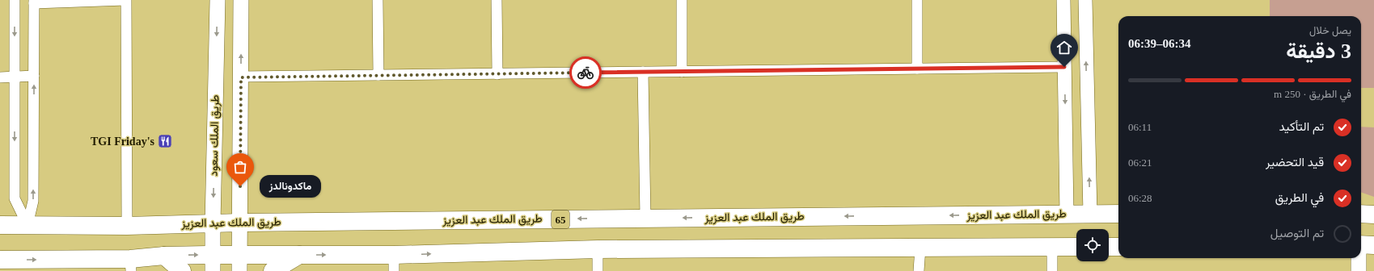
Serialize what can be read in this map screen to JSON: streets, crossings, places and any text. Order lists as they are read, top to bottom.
{
  "streets": {
    "highway": ["طريق الملك عبد العزيز", "65"],
    "main road": ["طريق الملك سعود"]
  },
  "crossings": [
    ["طريق الملك سعود", "طريق الملك عبد العزيز"]
  ],
  "places": {
    "restaurant": ["TGI Friday's"],
    "other": ["ماكدونالدز"]
  },
  "page": {
    "heading": ["3 دقيقة", "يصل خلال", "06:34–06:39"],
    "bar": "في الطريق · 250 m",
    "list": [
      ["تم التأكيد", "06:11"],
      ["قيد التحضير", "06:21"],
      ["في الطريق", "06:28"],
      "تم التوصيل"
    ],
    "bubble": "ماكدونالدز"
  }
}
